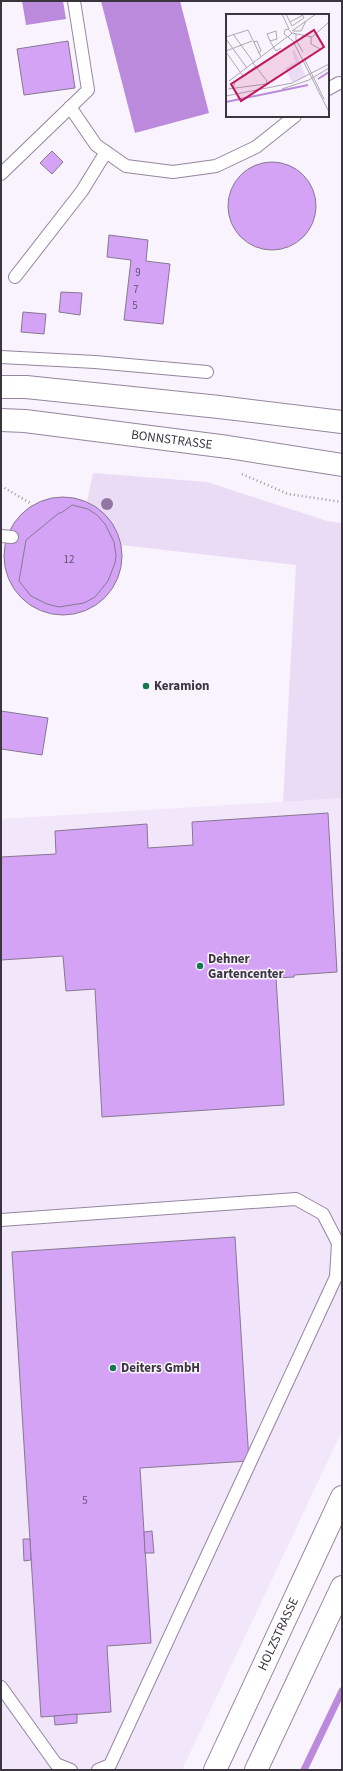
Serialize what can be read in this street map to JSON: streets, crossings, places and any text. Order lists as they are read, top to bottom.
{
  "streets": {
    "main road": ["BONNSTRASSE", "HOLZSTRASSE"]
  },
  "places": ["Keramion", "Dehner Gartencenter", "Deiters GmbH"],
  "house_numbers": [
    "9",
    "7",
    "5",
    "12",
    "5"
  ]
}
